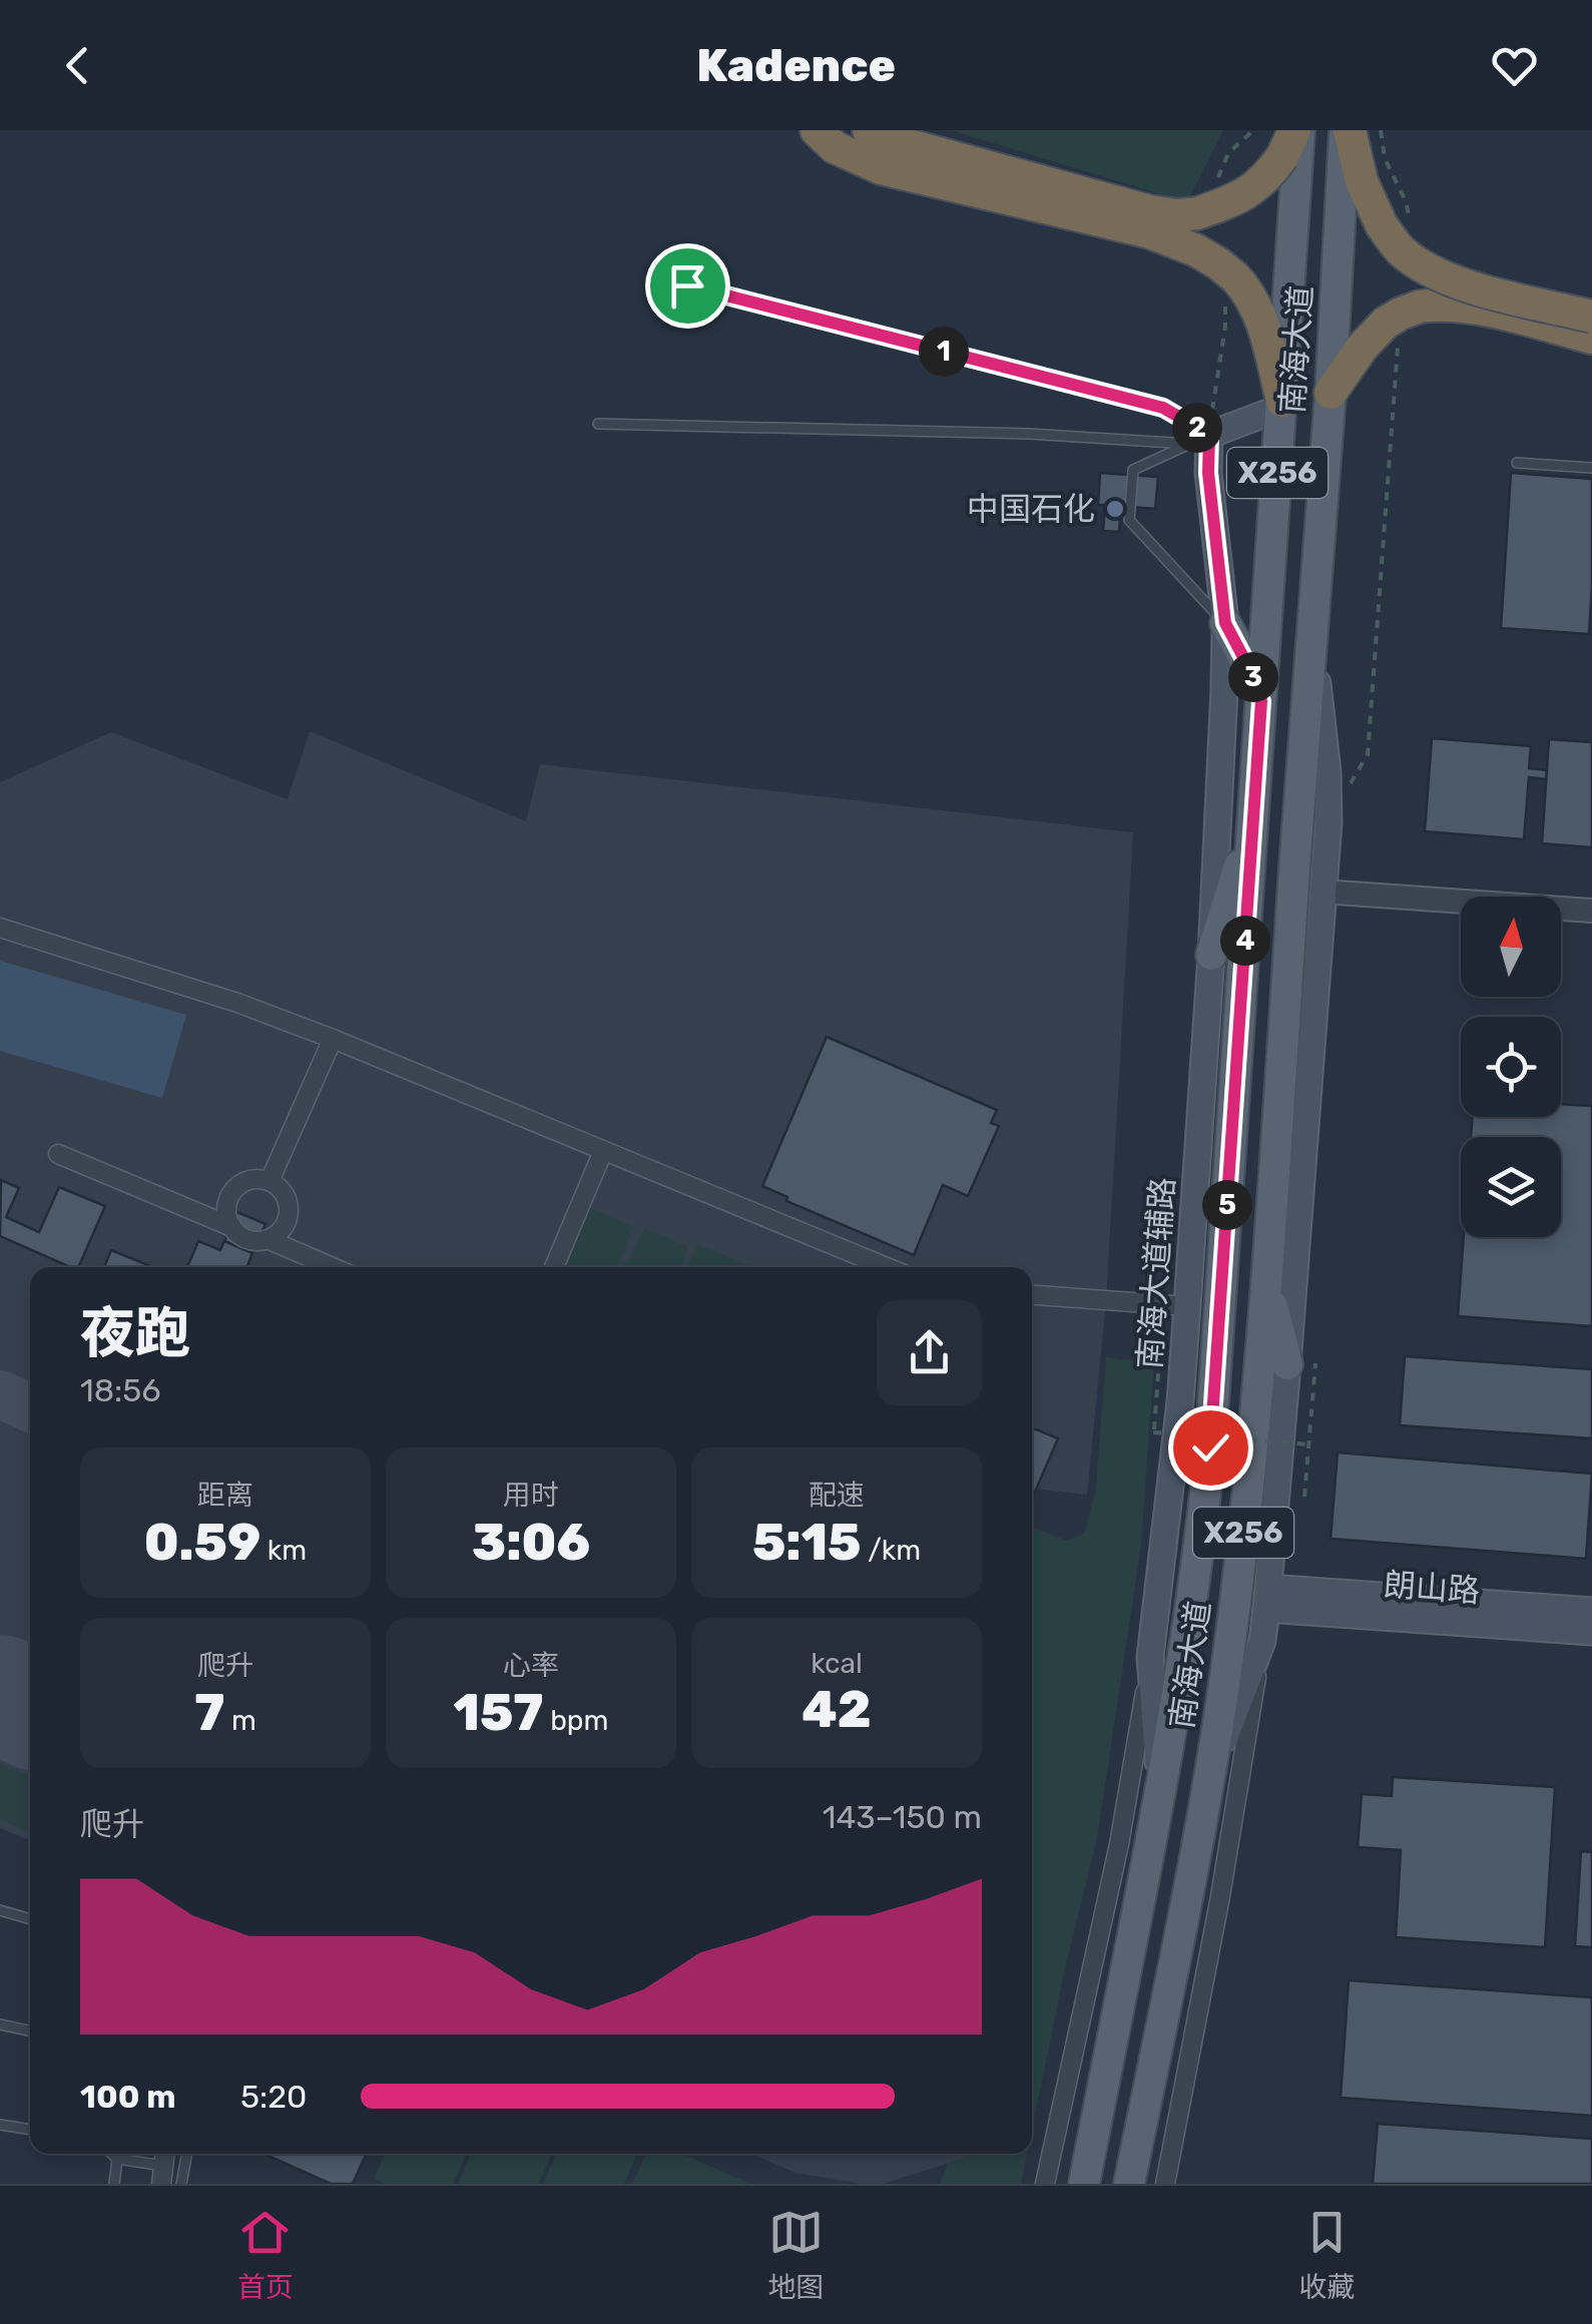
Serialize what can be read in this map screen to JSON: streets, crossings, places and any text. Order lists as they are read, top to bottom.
{
  "streets": {
    "main road": [
      "南海大道",
      "X256",
      "南海大道辅路",
      "朗山路"
    ]
  },
  "crossings": [
    ["南海大道", "南海大道辅路"]
  ],
  "places": ["中国石化"],
  "north": "top",
  "page": {
    "header": "Kadence",
    "pins": [
      "1",
      "2",
      "3",
      "4",
      "5"
    ],
    "heading": ["夜跑", "18:56"],
    "stats": [
      ["距离", "0.59 km"],
      ["用时", "3:06"],
      ["配速", "5:15 /km"],
      ["爬升", "7 m"],
      ["心率", "157 bpm"],
      ["kcal", "42"]
    ],
    "chart": ["爬升", "143–150 m"],
    "list": [
      {
        "name": "100 m",
        "note": "5:20"
      }
    ],
    "tabs": ["首页", "地图", "收藏"]
  }
}
